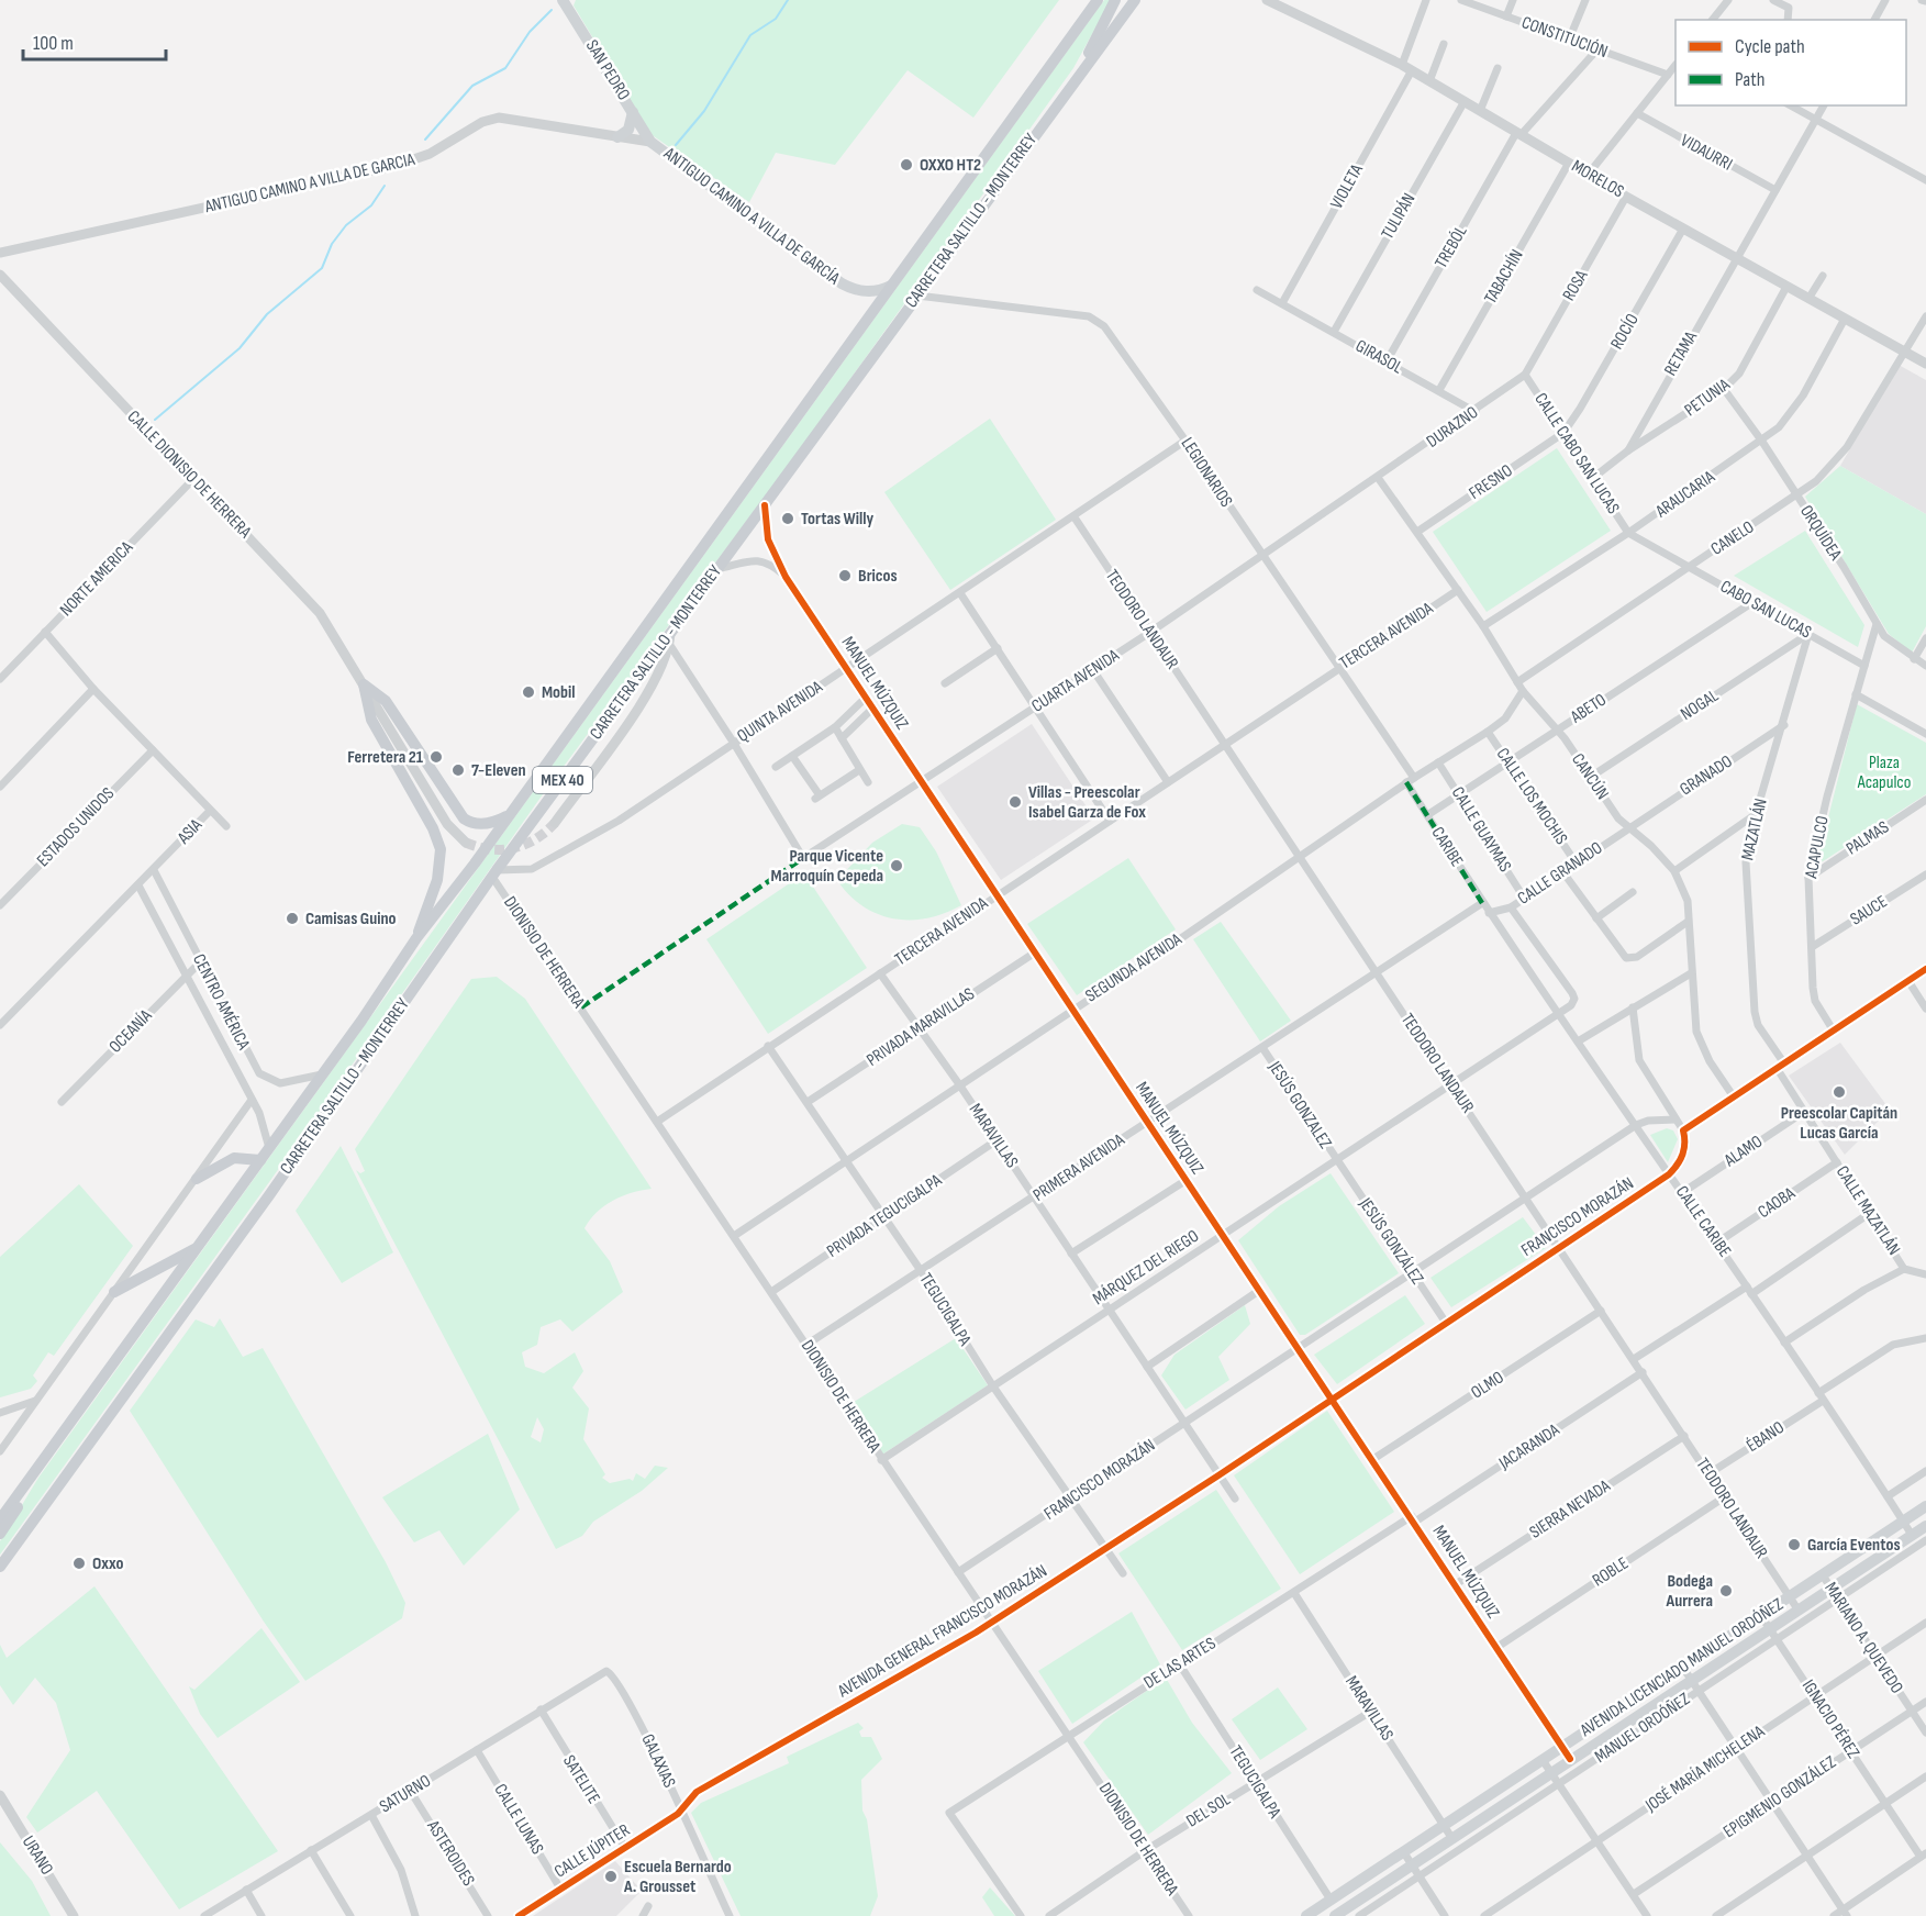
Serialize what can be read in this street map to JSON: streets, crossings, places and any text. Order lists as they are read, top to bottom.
{
  "streets": {
    "main road": [
      "SAN PEDRO",
      "ANTIGUO CAMINO A VILLA DE GARCÍA",
      "CARRETERA SALTILLO - MONTERREY",
      "MEX 40",
      "AVENIDA LICENCIADO MANUEL ORDÓÑEZ"
    ],
    "street": [
      "CONSTITUCIÓN",
      "VIDAURRI",
      "MORELOS",
      "ANTIGUO CAMINO A VILLA DE GARCIA",
      "VIOLETA",
      "TULIPÁN",
      "TREBÓL",
      "TABACHÍN",
      "ROSA",
      "ROCÍO",
      "RETAMA",
      "GIRASOL",
      "PETUNIA",
      "DURAZNO",
      "CALLE CABO SAN LUCAS",
      "LEGIONARIOS",
      "CALLE DIONISIO DE HERRERA",
      "FRESNO",
      "ARAUCARIA",
      "ORQUÍDEA",
      "CANELO",
      "NORTE AMERICA",
      "CABO SAN LUCAS",
      "TEODORO LANDAUR",
      "TERCERA AVENIDA",
      "CUARTA AVENIDA",
      "MANUEL MÚZQUIZ",
      "NOGAL",
      "ABETO",
      "QUINTA AVENIDA",
      "GRANADO",
      "CANCÚN",
      "CALLE LOS MOCHIS",
      "ESTADOS UNIDOS",
      "CALLE GUAYMAS",
      "MAZATLÁN",
      "ASIA",
      "PALMAS",
      "CARIBE",
      "ACAPULCO",
      "CALLE GRANADO",
      "SAUCE",
      "DIONISIO DE HERRERA",
      "SEGUNDA AVENIDA",
      "CENTRO AMÉRICA",
      "PRIVADA MARAVILLAS",
      "OCEANÍA",
      "JESÚS GONZALEZ",
      "MARAVILLAS",
      "ALAMO",
      "PRIMERA AVENIDA",
      "CAOBA",
      "CALLE MAZATLÁN",
      "PRIVADA TEGUCIGALPA",
      "FRANCISCO MORAZÁN",
      "CALLE CARIBE",
      "JESÚS GONZÁLEZ",
      "MÁRQUEZ DEL RIEGO",
      "TEGUCIGALPA",
      "OLMO",
      "ÉBANO",
      "JACARANDA",
      "SIERRA NEVADA",
      "ROBLE",
      "AVENIDA GENERAL FRANCISCO MORAZÁN",
      "MARIANO A. QUEVEDO",
      "DE LAS ARTES",
      "IGNACIO PÉREZ",
      "MANUEL ORDÓÑEZ",
      "GALAXIAS",
      "JOSÉ MARÍA MICHELENA",
      "SATELITE",
      "SATURNO",
      "EPIGMENIO GONZÁLEZ",
      "DEL SOL",
      "CALLE LUNAS",
      "CALLE JÚPITER",
      "ASTEROIDES",
      "URANO"
    ]
  },
  "crossings": [
    ["CONSTITUCIÓN", "TREBÓL"],
    ["SAN PEDRO", "ANTIGUO CAMINO A VILLA DE GARCIA"],
    ["SAN PEDRO", "ANTIGUO CAMINO A VILLA DE GARCÍA"],
    ["MORELOS", "VIOLETA"],
    ["MORELOS", "TULIPÁN"],
    ["MORELOS", "TREBÓL"],
    ["MORELOS", "TABACHÍN"],
    ["MORELOS", "ROSA"],
    ["MORELOS", "ROCÍO"],
    ["MORELOS", "RETAMA"],
    ["MORELOS", "PETUNIA"],
    ["MORELOS", "ARAUCARIA"],
    ["MORELOS", "CANELO"],
    ["ANTIGUO CAMINO A VILLA DE GARCIA", "ANTIGUO CAMINO A VILLA DE GARCÍA"],
    ["VIOLETA", "GIRASOL"],
    ["ANTIGUO CAMINO A VILLA DE GARCÍA", "CARRETERA SALTILLO - MONTERREY"],
    ["TULIPÁN", "GIRASOL"],
    ["CARRETERA SALTILLO - MONTERREY", "LEGIONARIOS"],
    ["CARRETERA SALTILLO - MONTERREY", "MANUEL MÚZQUIZ"],
    ["CARRETERA SALTILLO - MONTERREY", "QUINTA AVENIDA"],
    ["CARRETERA SALTILLO - MONTERREY", "DIONISIO DE HERRERA"],
    ["CARRETERA SALTILLO - MONTERREY", "CENTRO AMÉRICA"],
    ["TREBÓL", "GIRASOL"],
    ["TABACHÍN", "GIRASOL"],
    ["ROSA", "DURAZNO"],
    ["ROSA", "CALLE CABO SAN LUCAS"],
    ["ROCÍO", "CALLE CABO SAN LUCAS"],
    ["ROCÍO", "FRESNO"],
    ["RETAMA", "PETUNIA"],
    ["GIRASOL", "DURAZNO"],
    ["PETUNIA", "CALLE CABO SAN LUCAS"],
    ["PETUNIA", "ORQUÍDEA"],
    ["DURAZNO", "CALLE CABO SAN LUCAS"],
    ["DURAZNO", "CUARTA AVENIDA"],
    ["DURAZNO", "CANCÚN"],
    ["CALLE CABO SAN LUCAS", "FRESNO"],
    ["CALLE CABO SAN LUCAS", "ARAUCARIA"],
    ["CALLE CABO SAN LUCAS", "CABO SAN LUCAS"],
    ["LEGIONARIOS", "TERCERA AVENIDA"],
    ["LEGIONARIOS", "CUARTA AVENIDA"],
    ["LEGIONARIOS", "QUINTA AVENIDA"],
    ["LEGIONARIOS", "SEGUNDA AVENIDA"],
    ["CALLE DIONISIO DE HERRERA", "NORTE AMERICA"],
    ["FRESNO", "CANCÚN"],
    ["ARAUCARIA", "ORQUÍDEA"],
    ["ARAUCARIA", "CABO SAN LUCAS"],
    ["ARAUCARIA", "CANCÚN"],
    ["ORQUÍDEA", "CANELO"],
    ["CANELO", "CABO SAN LUCAS"],
    ["CANELO", "CANCÚN"],
    ["NORTE AMERICA", "ASIA"],
    ["CABO SAN LUCAS", "NOGAL"],
    ["CABO SAN LUCAS", "ABETO"],
    ["CABO SAN LUCAS", "MAZATLÁN"],
    ["CABO SAN LUCAS", "ACAPULCO"],
    ["TEODORO LANDAUR", "TERCERA AVENIDA"],
    ["TEODORO LANDAUR", "CUARTA AVENIDA"],
    ["TEODORO LANDAUR", "QUINTA AVENIDA"],
    ["TEODORO LANDAUR", "SEGUNDA AVENIDA"],
    ["TEODORO LANDAUR", "PRIMERA AVENIDA"],
    ["TEODORO LANDAUR", "FRANCISCO MORAZÁN"],
    ["TEODORO LANDAUR", "MÁRQUEZ DEL RIEGO"],
    ["TEODORO LANDAUR", "OLMO"],
    ["TEODORO LANDAUR", "ÉBANO"],
    ["TEODORO LANDAUR", "JACARANDA"],
    ["TEODORO LANDAUR", "SIERRA NEVADA"],
    ["TEODORO LANDAUR", "ROBLE"],
    ["TEODORO LANDAUR", "AVENIDA LICENCIADO MANUEL ORDÓÑEZ"],
    ["TERCERA AVENIDA", "MANUEL MÚZQUIZ"],
    ["TERCERA AVENIDA", "CANCÚN"],
    ["TERCERA AVENIDA", "DIONISIO DE HERRERA"],
    ["TERCERA AVENIDA", "MARAVILLAS"],
    ["TERCERA AVENIDA", "TEGUCIGALPA"],
    ["CUARTA AVENIDA", "MANUEL MÚZQUIZ"],
    ["CUARTA AVENIDA", "QUINTA AVENIDA"],
    ["CUARTA AVENIDA", "CANCÚN"],
    ["MANUEL MÚZQUIZ", "QUINTA AVENIDA"],
    ["MANUEL MÚZQUIZ", "SEGUNDA AVENIDA"],
    ["MANUEL MÚZQUIZ", "PRIVADA MARAVILLAS"],
    ["MANUEL MÚZQUIZ", "PRIMERA AVENIDA"],
    ["MANUEL MÚZQUIZ", "FRANCISCO MORAZÁN"],
    ["MANUEL MÚZQUIZ", "MÁRQUEZ DEL RIEGO"],
    ["MANUEL MÚZQUIZ", "OLMO"],
    ["MANUEL MÚZQUIZ", "JACARANDA"],
    ["MANUEL MÚZQUIZ", "SIERRA NEVADA"],
    ["MANUEL MÚZQUIZ", "ROBLE"],
    ["MANUEL MÚZQUIZ", "DE LAS ARTES"],
    ["MANUEL MÚZQUIZ", "AVENIDA LICENCIADO MANUEL ORDÓÑEZ"],
    ["NOGAL", "CANCÚN"],
    ["NOGAL", "MAZATLÁN"],
    ["ABETO", "CANCÚN"],
    ["ABETO", "CALLE LOS MOCHIS"],
    ["ABETO", "CALLE GUAYMAS"],
    ["ABETO", "CARIBE"],
    ["QUINTA AVENIDA", "DIONISIO DE HERRERA"],
    ["GRANADO", "CANCÚN"],
    ["GRANADO", "MAZATLÁN"],
    ["GRANADO", "CALLE GRANADO"],
    ["CANCÚN", "CALLE GRANADO"],
    ["CANCÚN", "SEGUNDA AVENIDA"],
    ["CALLE LOS MOCHIS", "CALLE GRANADO"],
    ["CALLE LOS MOCHIS", "SEGUNDA AVENIDA"],
    ["ESTADOS UNIDOS", "ASIA"],
    ["CALLE GUAYMAS", "CALLE GRANADO"],
    ["CALLE GUAYMAS", "SEGUNDA AVENIDA"],
    ["ASIA", "CENTRO AMÉRICA"],
    ["PALMAS", "ACAPULCO"],
    ["CARIBE", "CALLE GRANADO"],
    ["CARIBE", "SEGUNDA AVENIDA"],
    ["CARIBE", "PRIMERA AVENIDA"],
    ["CARIBE", "CALLE CARIBE"],
    ["ACAPULCO", "SAUCE"],
    ["CALLE GRANADO", "CALLE CARIBE"],
    ["CALLE GRANADO", "MÁRQUEZ DEL RIEGO"],
    ["DIONISIO DE HERRERA", "SEGUNDA AVENIDA"],
    ["DIONISIO DE HERRERA", "PRIMERA AVENIDA"],
    ["DIONISIO DE HERRERA", "PRIVADA TEGUCIGALPA"],
    ["DIONISIO DE HERRERA", "FRANCISCO MORAZÁN"],
    ["DIONISIO DE HERRERA", "MÁRQUEZ DEL RIEGO"],
    ["DIONISIO DE HERRERA", "AVENIDA GENERAL FRANCISCO MORAZÁN"],
    ["DIONISIO DE HERRERA", "DE LAS ARTES"],
    ["DIONISIO DE HERRERA", "DEL SOL"],
    ["SEGUNDA AVENIDA", "MARAVILLAS"],
    ["SEGUNDA AVENIDA", "TEGUCIGALPA"],
    ["CENTRO AMÉRICA", "OCEANÍA"],
    ["PRIVADA MARAVILLAS", "MARAVILLAS"],
    ["PRIVADA MARAVILLAS", "TEGUCIGALPA"],
    ["JESÚS GONZALEZ", "PRIMERA AVENIDA"],
    ["JESÚS GONZALEZ", "JESÚS GONZÁLEZ"],
    ["JESÚS GONZALEZ", "MÁRQUEZ DEL RIEGO"],
    ["MARAVILLAS", "PRIMERA AVENIDA"],
    ["MARAVILLAS", "PRIVADA TEGUCIGALPA"],
    ["MARAVILLAS", "FRANCISCO MORAZÁN"],
    ["MARAVILLAS", "MÁRQUEZ DEL RIEGO"],
    ["MARAVILLAS", "AVENIDA GENERAL FRANCISCO MORAZÁN"],
    ["MARAVILLAS", "DE LAS ARTES"],
    ["MARAVILLAS", "AVENIDA LICENCIADO MANUEL ORDÓÑEZ"],
    ["MARAVILLAS", "DEL SOL"],
    ["ALAMO", "CALLE MAZATLÁN"],
    ["ALAMO", "CALLE CARIBE"],
    ["PRIMERA AVENIDA", "TEGUCIGALPA"],
    ["CAOBA", "CALLE MAZATLÁN"],
    ["CAOBA", "CALLE CARIBE"],
    ["PRIVADA TEGUCIGALPA", "TEGUCIGALPA"],
    ["FRANCISCO MORAZÁN", "CALLE CARIBE"],
    ["FRANCISCO MORAZÁN", "JESÚS GONZÁLEZ"],
    ["FRANCISCO MORAZÁN", "TEGUCIGALPA"],
    ["FRANCISCO MORAZÁN", "AVENIDA GENERAL FRANCISCO MORAZÁN"],
    ["CALLE CARIBE", "MÁRQUEZ DEL RIEGO"],
    ["CALLE CARIBE", "ÉBANO"],
    ["CALLE CARIBE", "AVENIDA LICENCIADO MANUEL ORDÓÑEZ"],
    ["JESÚS GONZÁLEZ", "MÁRQUEZ DEL RIEGO"],
    ["MÁRQUEZ DEL RIEGO", "TEGUCIGALPA"],
    ["TEGUCIGALPA", "AVENIDA GENERAL FRANCISCO MORAZÁN"],
    ["TEGUCIGALPA", "DE LAS ARTES"],
    ["TEGUCIGALPA", "AVENIDA LICENCIADO MANUEL ORDÓÑEZ"],
    ["TEGUCIGALPA", "DEL SOL"],
    ["JACARANDA", "DE LAS ARTES"],
    ["AVENIDA GENERAL FRANCISCO MORAZÁN", "GALAXIAS"],
    ["AVENIDA GENERAL FRANCISCO MORAZÁN", "CALLE JÚPITER"],
    ["MARIANO A. QUEVEDO", "AVENIDA LICENCIADO MANUEL ORDÓÑEZ"],
    ["MARIANO A. QUEVEDO", "MANUEL ORDÓÑEZ"],
    ["MARIANO A. QUEVEDO", "JOSÉ MARÍA MICHELENA"],
    ["MARIANO A. QUEVEDO", "EPIGMENIO GONZÁLEZ"],
    ["AVENIDA LICENCIADO MANUEL ORDÓÑEZ", "IGNACIO PÉREZ"],
    ["AVENIDA LICENCIADO MANUEL ORDÓÑEZ", "MANUEL ORDÓÑEZ"],
    ["IGNACIO PÉREZ", "MANUEL ORDÓÑEZ"],
    ["IGNACIO PÉREZ", "JOSÉ MARÍA MICHELENA"],
    ["IGNACIO PÉREZ", "EPIGMENIO GONZÁLEZ"],
    ["GALAXIAS", "SATURNO"],
    ["GALAXIAS", "CALLE JÚPITER"],
    ["SATELITE", "SATURNO"],
    ["SATELITE", "CALLE JÚPITER"],
    ["SATURNO", "CALLE LUNAS"],
    ["SATURNO", "ASTEROIDES"],
    ["CALLE LUNAS", "CALLE JÚPITER"]
  ],
  "parks": ["Plaza Acapulco"],
  "places": [
    "OXXO HT2",
    "Tortas Willy",
    "Bricos",
    "Mobil",
    "Ferretera 21",
    "7-Eleven",
    "Villas - Preescolar Isabel Garza de Fox",
    "Parque Vicente Marroquín Cepeda",
    "Camisas Guino",
    "Preescolar Capitán Lucas García",
    "García Eventos",
    "Oxxo",
    "Bodega Aurrera",
    "Escuela Bernardo A. Grousset"
  ],
  "legend": ["Cycle path", "Path"],
  "scale_bar": "100 m"
}
